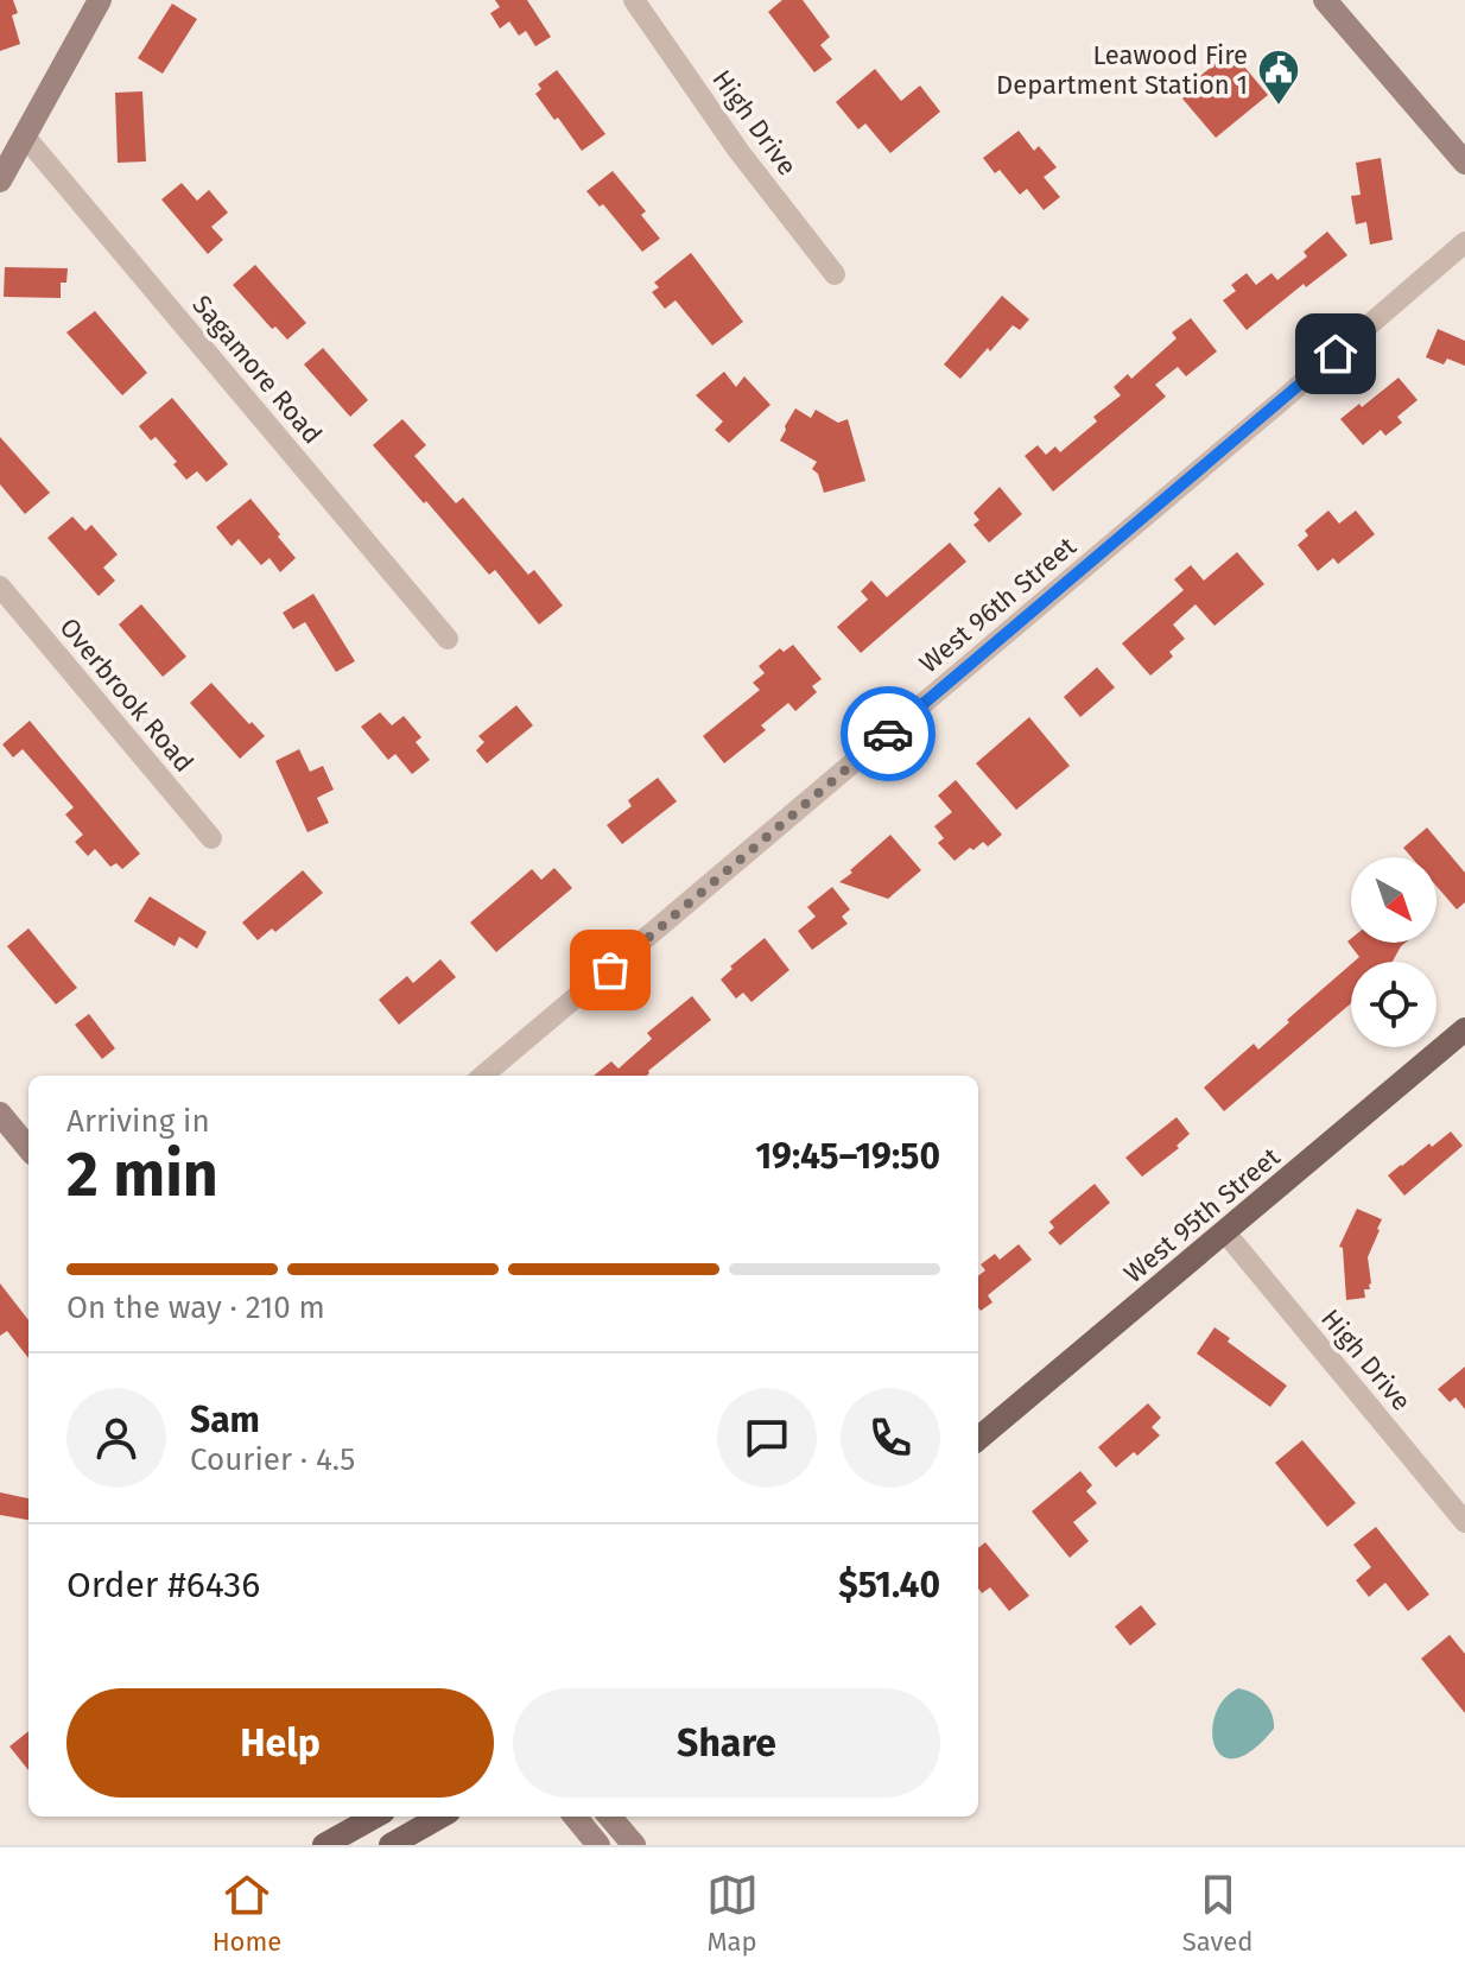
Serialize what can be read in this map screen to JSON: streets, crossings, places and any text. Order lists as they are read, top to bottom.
{
  "streets": {
    "main road": ["West 95th Street"],
    "street": [
      "High Drive",
      "Sagamore Road",
      "West 96th Street",
      "Overbrook Road"
    ]
  },
  "crossings": [
    ["High Drive", "West 95th Street"]
  ],
  "places": {
    "public building": ["Leawood Fire Department Station 1"]
  },
  "north": "bottom right",
  "page": {
    "heading": ["2 min", "Arriving in", "19:45–19:50"],
    "panel": [
      "Sam",
      "Courier · 4.5",
      "Order #6436",
      "$51.40"
    ],
    "bar": "On the way · 210 m",
    "buttons": ["Help", "Share"],
    "tabs": ["Home", "Map", "Saved"]
  }
}
